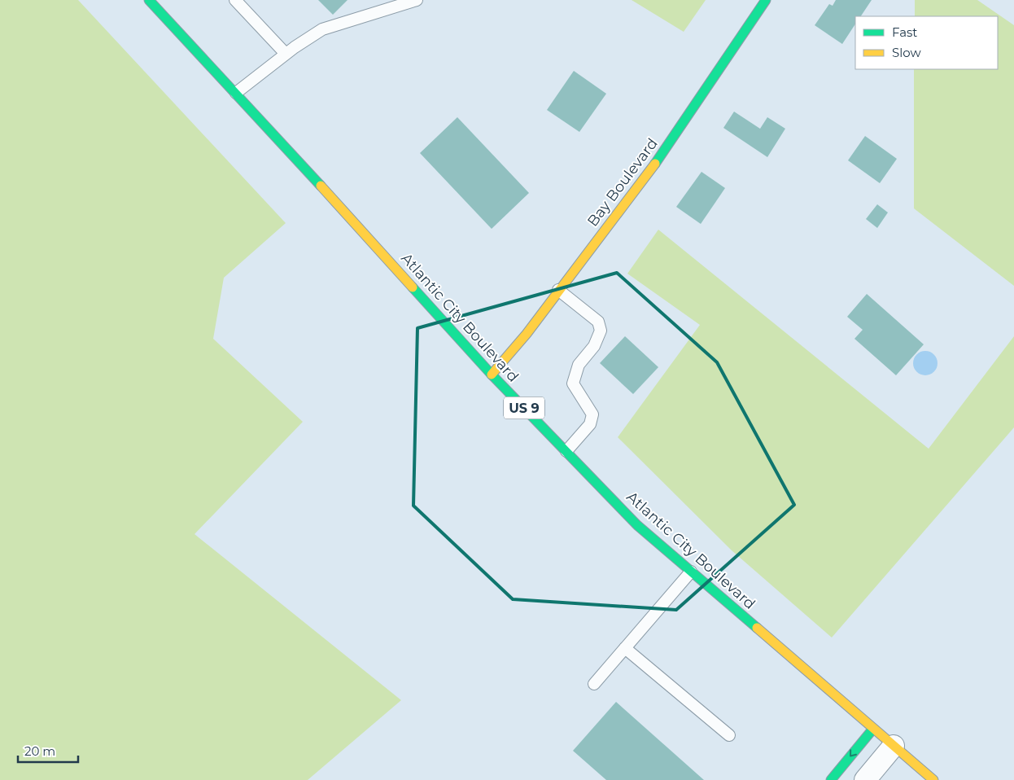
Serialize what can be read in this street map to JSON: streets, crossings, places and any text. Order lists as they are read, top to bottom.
{
  "streets": {
    "main road": ["Bay Boulevard", "Atlantic City Boulevard", "US 9"]
  },
  "crossings": [
    ["Bay Boulevard", "Atlantic City Boulevard"]
  ],
  "legend": ["Fast", "Slow"],
  "scale_bar": "20 m"
}
